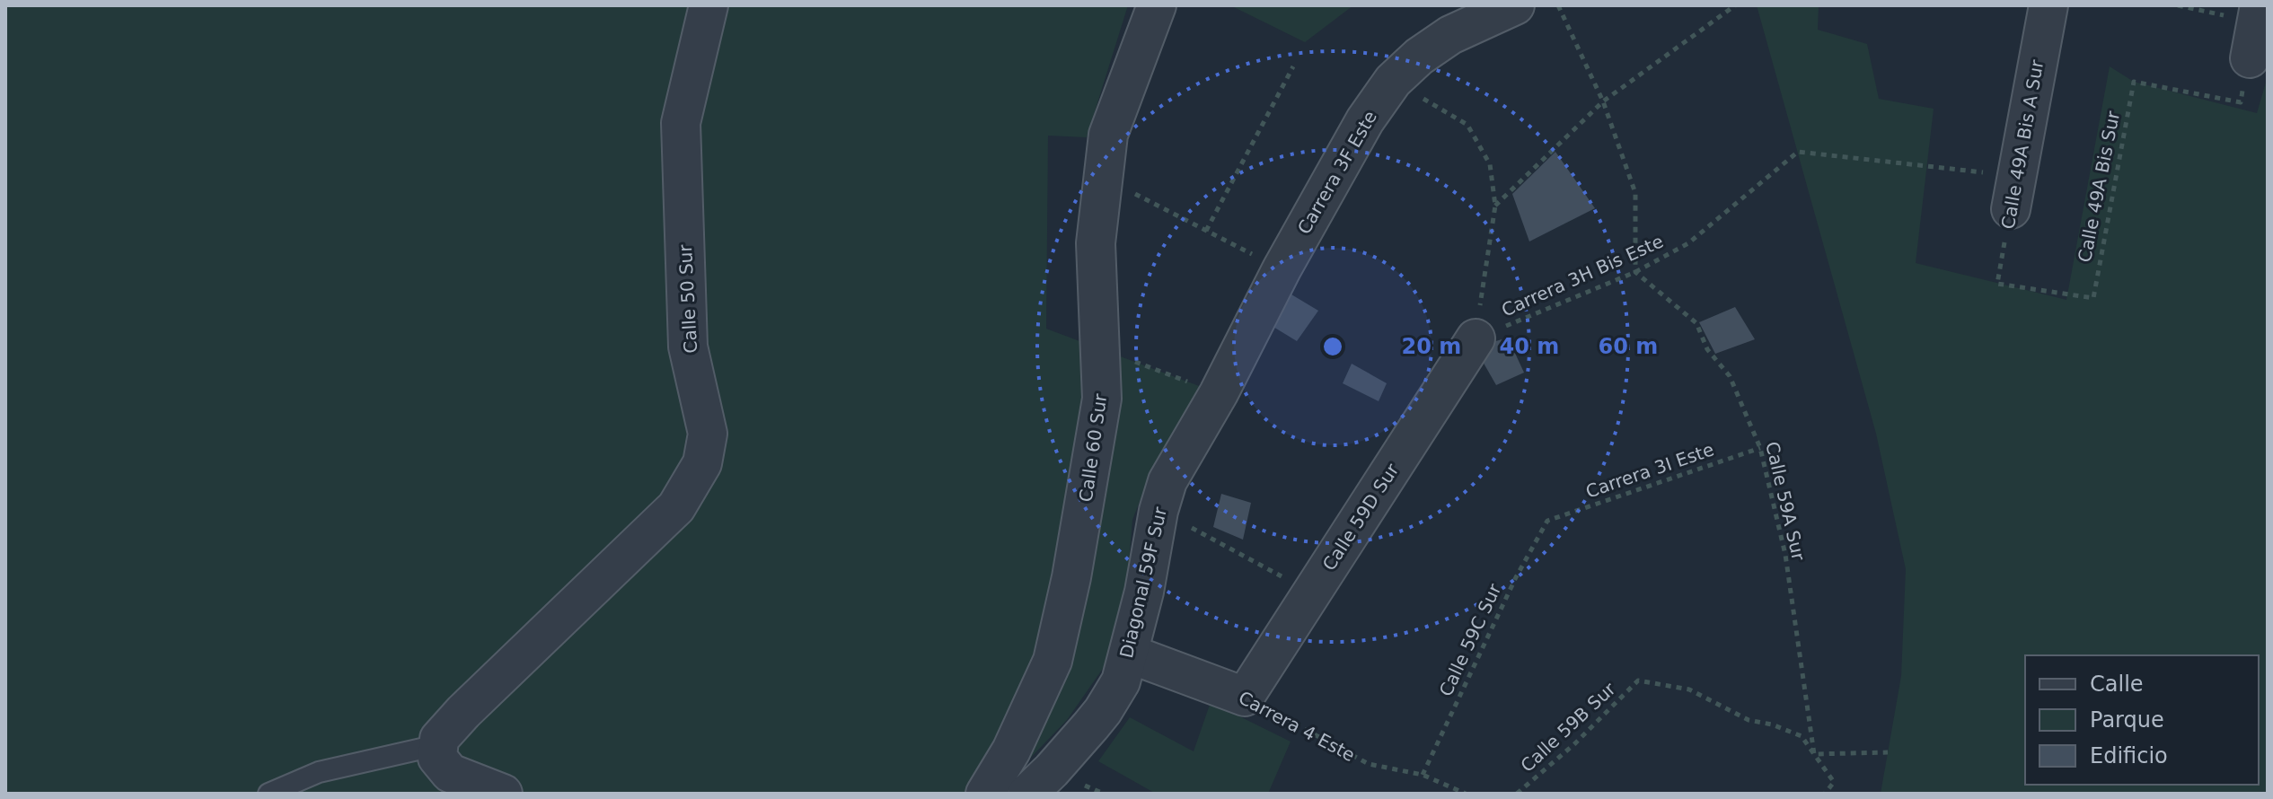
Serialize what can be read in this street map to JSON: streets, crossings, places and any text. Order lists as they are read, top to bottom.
{
  "streets": {
    "street": [
      "Calle 49A Bis A Sur",
      "Carrera 3F Este",
      "Calle 50 Sur",
      "Calle 60 Sur",
      "Calle 59D Sur",
      "Diagonal 59F Sur",
      "Carrera 4 Este"
    ],
    "path": [
      "Calle 49A Bis Sur",
      "Carrera 3H Bis Este",
      "Carrera 3I Este",
      "Calle 59A Sur",
      "Calle 59C Sur",
      "Calle 59B Sur"
    ]
  },
  "crossings": [
    ["Calle 49A Bis A Sur", "Calle 49A Bis Sur"],
    ["Carrera 3F Este", "Diagonal 59F Sur"],
    ["Carrera 3H Bis Este", "Calle 59A Sur"],
    ["Carrera 3H Bis Este", "Calle 59D Sur"],
    ["Carrera 3I Este", "Calle 59A Sur"],
    ["Carrera 3I Este", "Calle 59C Sur"],
    ["Calle 59A Sur", "Calle 59B Sur"],
    ["Calle 59D Sur", "Carrera 4 Este"],
    ["Diagonal 59F Sur", "Carrera 4 Este"],
    ["Calle 59C Sur", "Carrera 4 Este"]
  ],
  "legend": ["Calle", "Parque", "Edificio"],
  "rings": ["20 m", "40 m", "60 m"]
}
